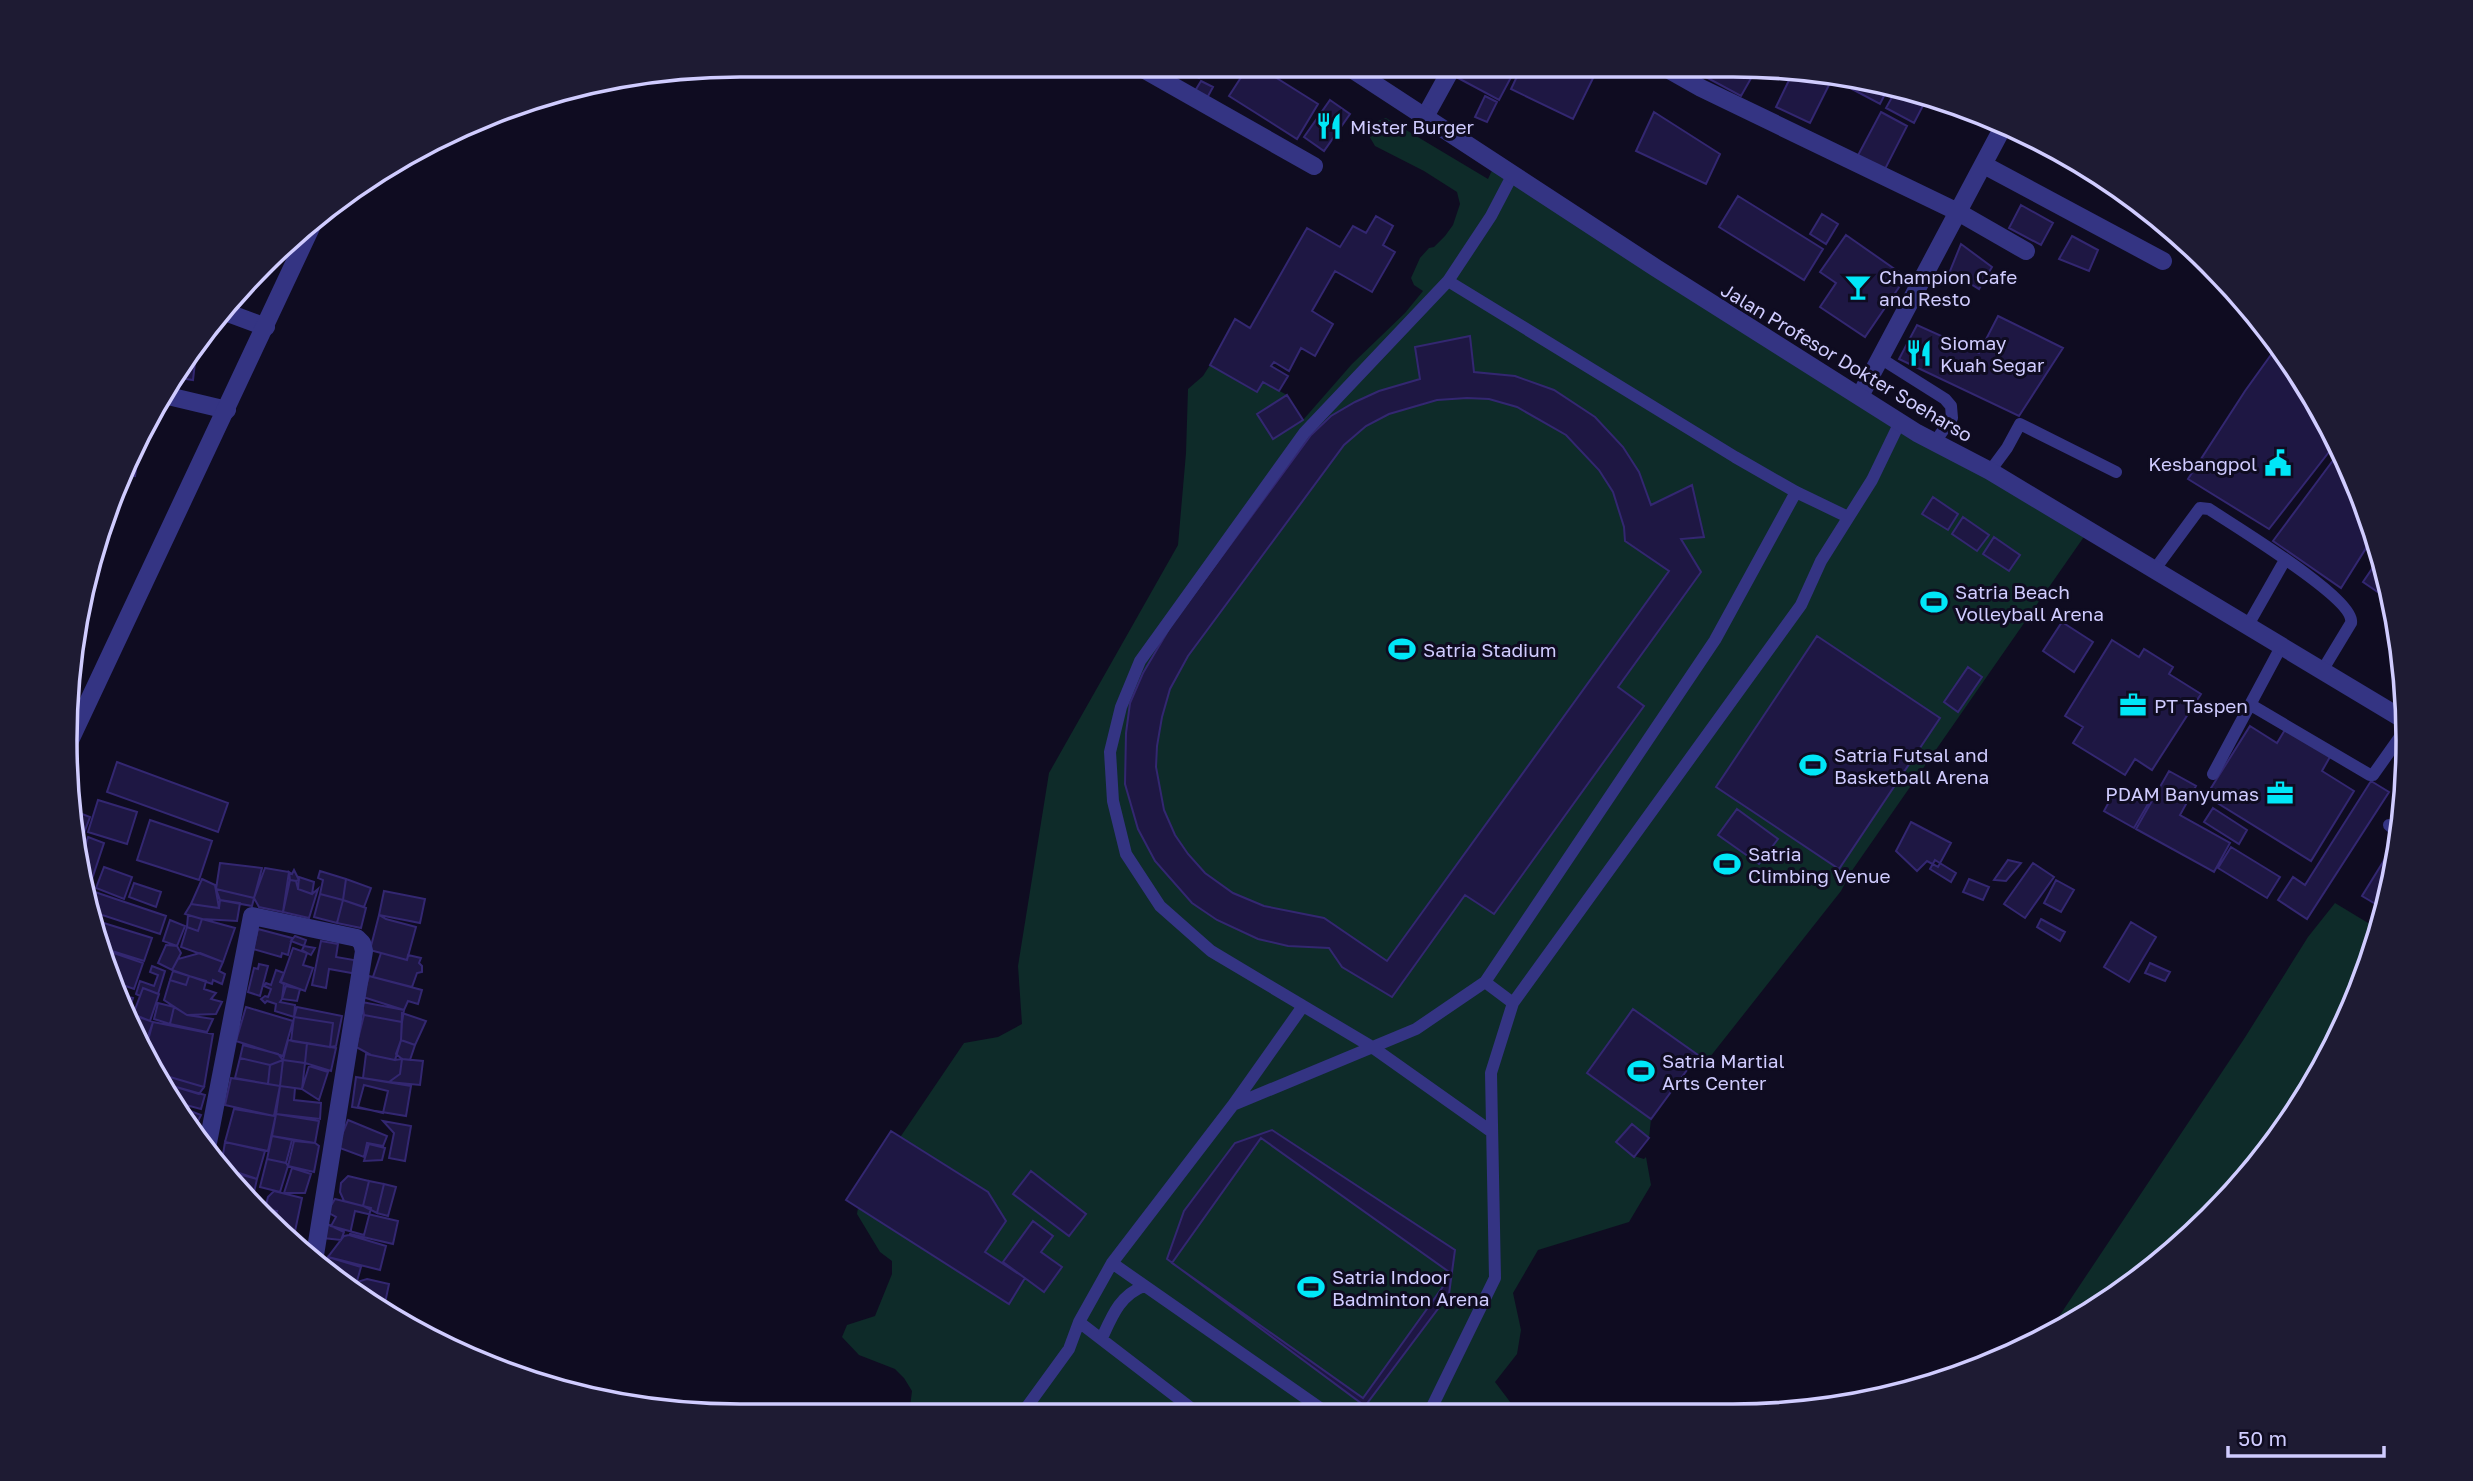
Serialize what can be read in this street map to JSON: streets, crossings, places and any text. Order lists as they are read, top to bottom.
{
  "streets": {
    "street": ["Jalan Profesor Dokter Soeharso"]
  },
  "places": {
    "restaurant": ["Mister Burger", "Siomay Kuah Segar"],
    "bar": ["Champion Cafe and Resto"],
    "public building": ["Kesbangpol"],
    "sports": [
      "Satria Beach Volleyball Arena",
      "Satria Stadium",
      "Satria Futsal and Basketball Arena",
      "Satria Climbing Venue",
      "Satria Martial Arts Center",
      "Satria Indoor Badminton Arena"
    ],
    "office": ["PT Taspen", "PDAM Banyumas"]
  },
  "scale_bar": "50 m"
}
